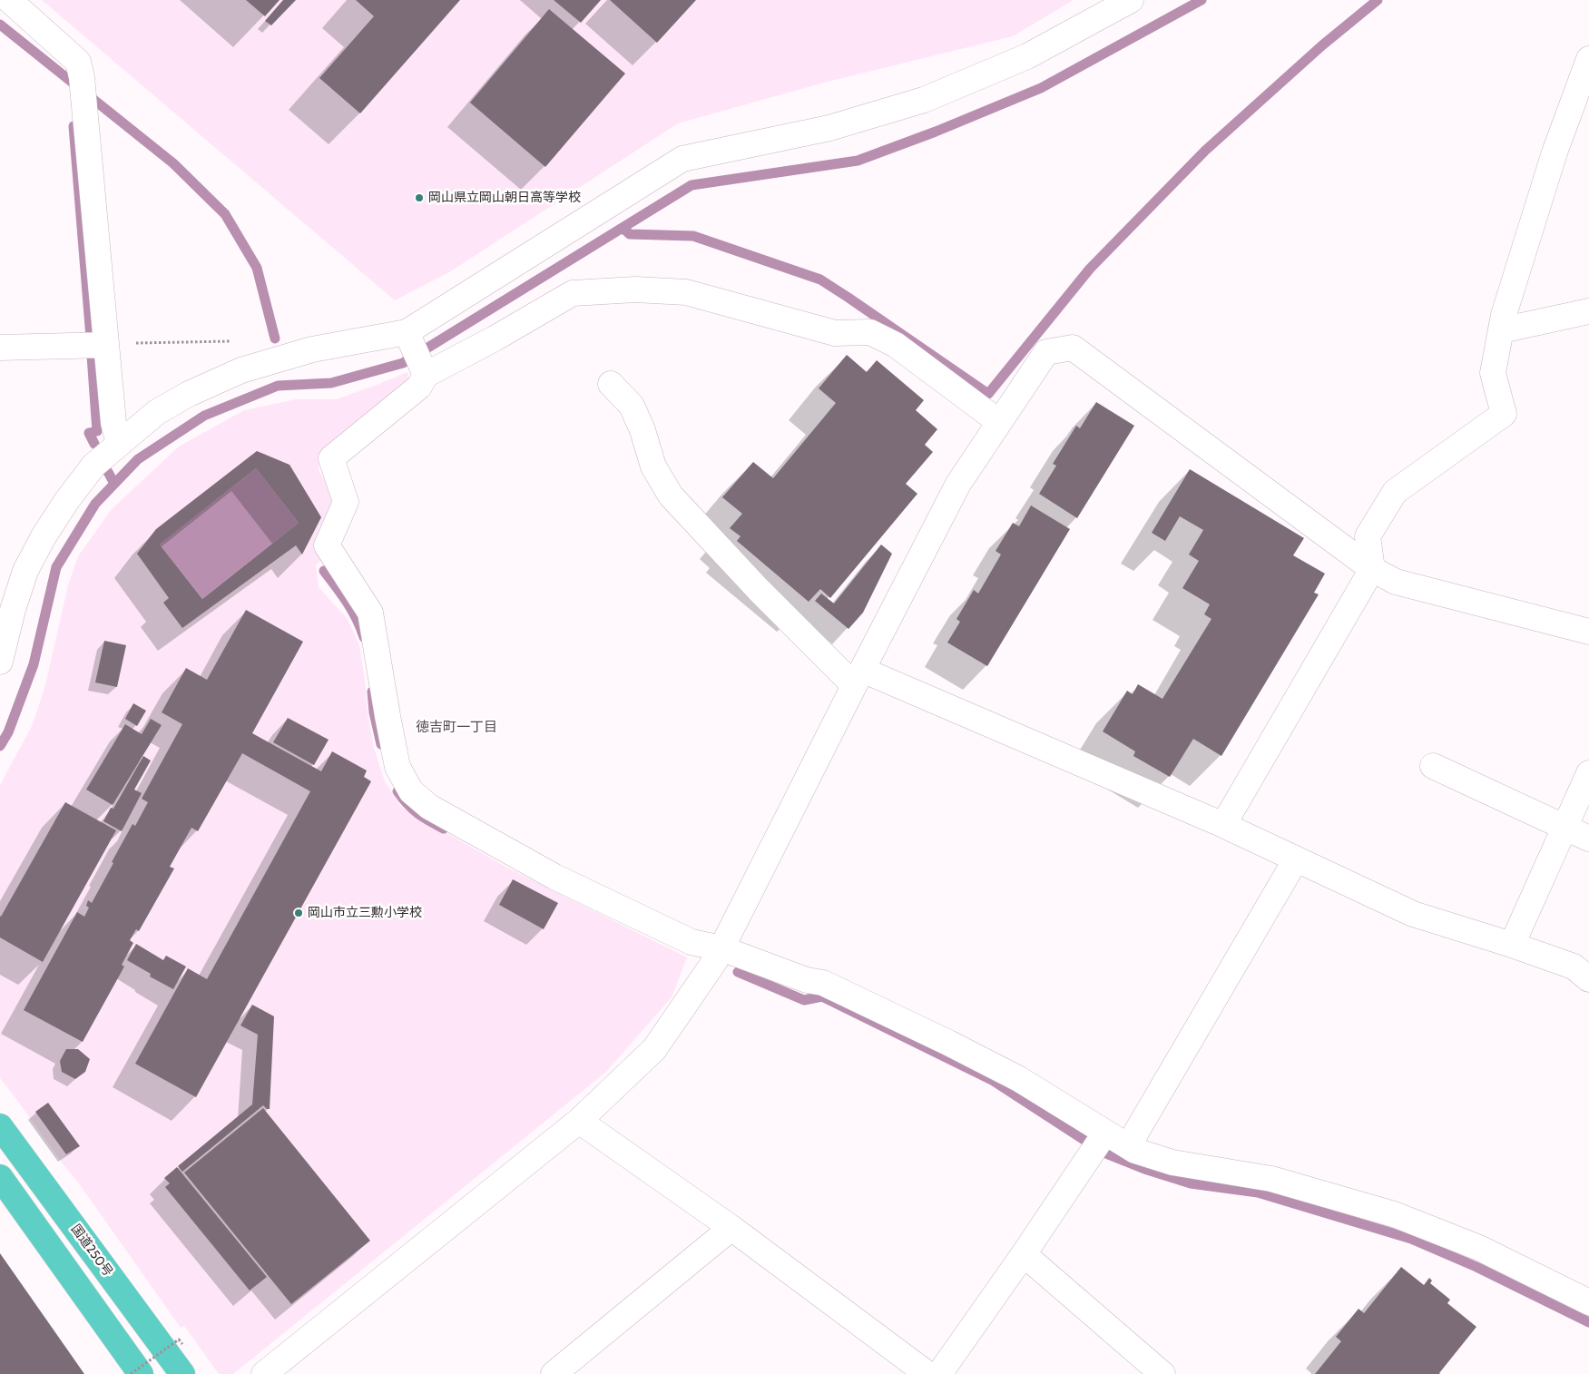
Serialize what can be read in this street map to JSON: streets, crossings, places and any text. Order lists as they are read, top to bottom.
{
  "streets": {
    "highway": ["国道250号"]
  },
  "districts": ["徳吉町一丁目"],
  "places": ["岡山県立岡山朝日高等学校", "岡山市立三勲小学校"]
}
